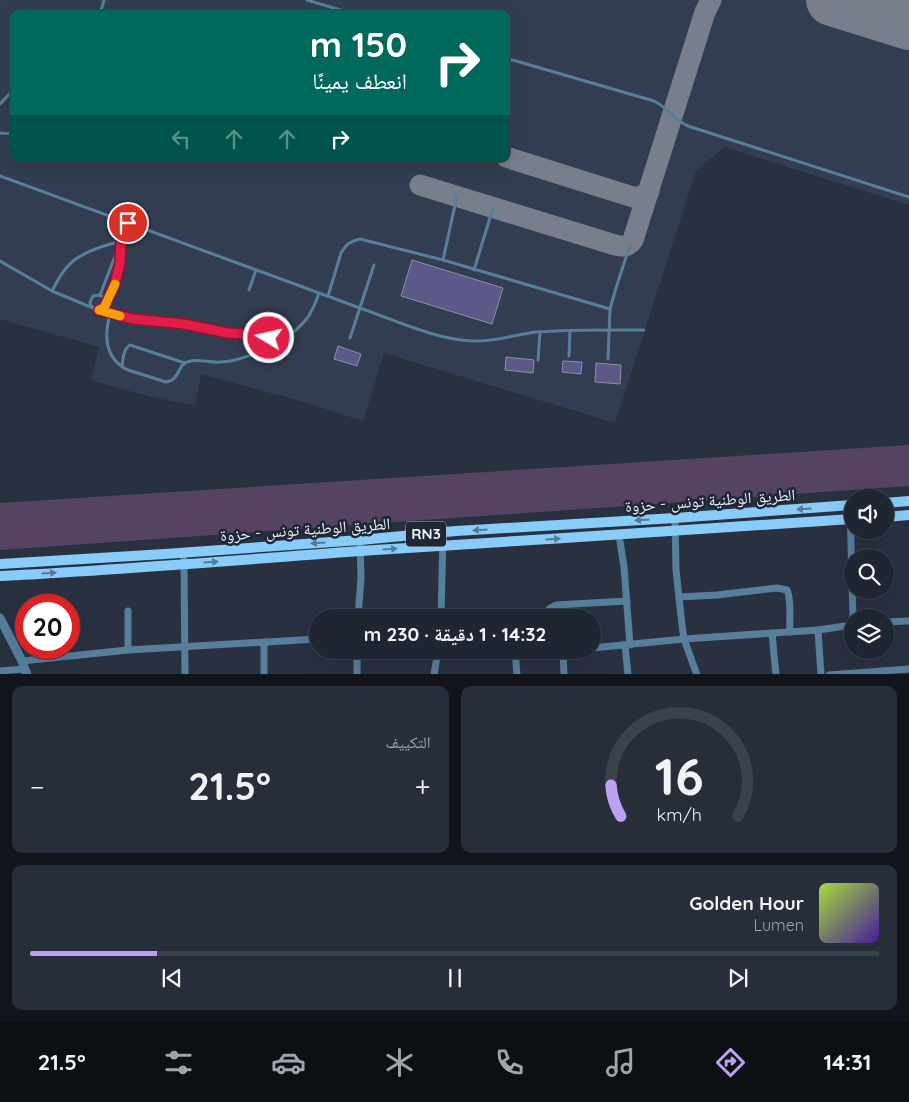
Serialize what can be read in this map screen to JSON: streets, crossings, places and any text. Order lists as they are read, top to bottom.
{
  "streets": {
    "main road": ["الطريق الوطنية تونس - حزوة", "RN3"]
  },
  "page": {
    "turn": ["150 m", "انعطف يمينًا"],
    "limit": "20",
    "trip": "14:32 · 1 دقيقة · 230 m",
    "tile": "التكييف",
    "heat": ["−", "21.5°", "+"],
    "song": ["Golden Hour", "Lumen"],
    "tabs": ["14:31", "21.5°"],
    "gauge": ["16", "km/h"]
  }
}
